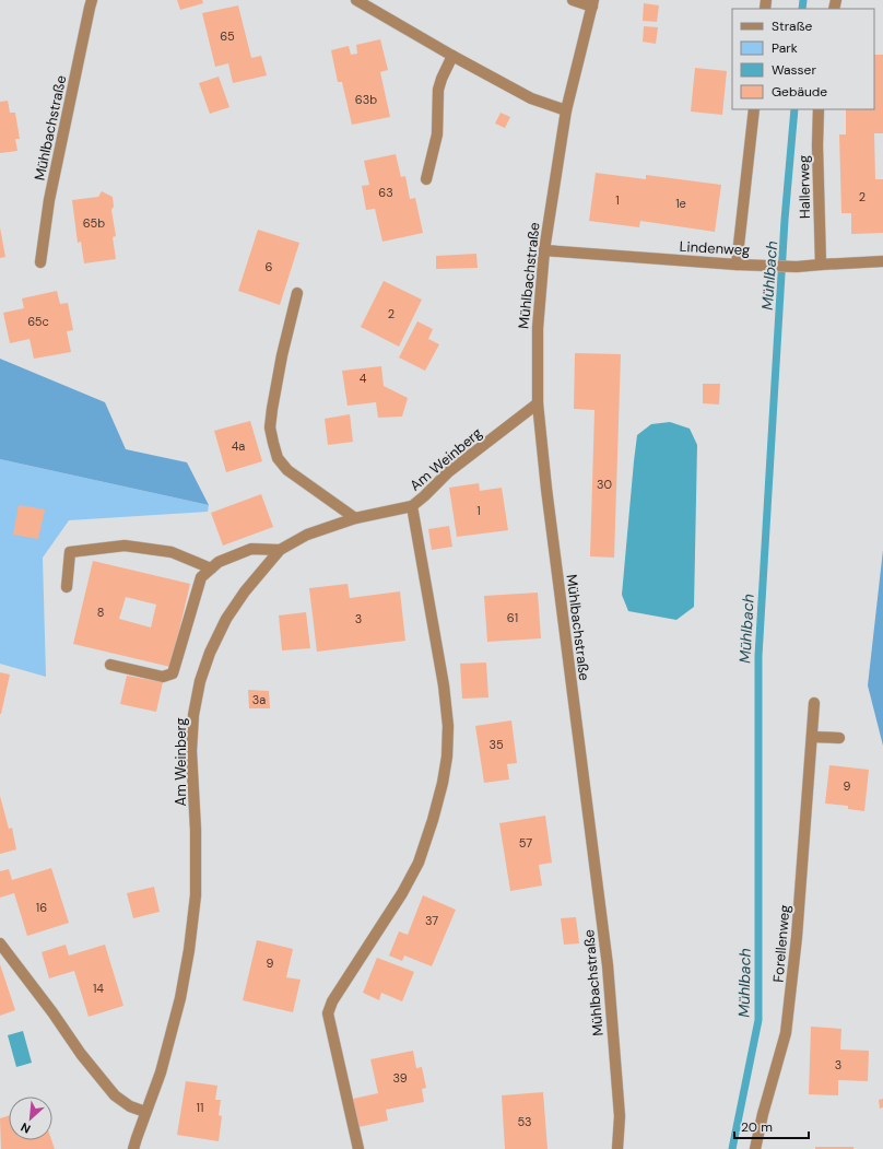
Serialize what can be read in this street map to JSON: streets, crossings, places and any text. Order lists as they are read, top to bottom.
{
  "streets": {
    "street": [
      "Mühlbachstraße",
      "Hallerweg",
      "Lindenweg",
      "Am Weinberg",
      "Forellenweg"
    ]
  },
  "crossings": [
    ["Mühlbachstraße", "Lindenweg"],
    ["Mühlbachstraße", "Am Weinberg"],
    ["Hallerweg", "Lindenweg"]
  ],
  "water": ["Mühlbach"],
  "house_numbers": [
    "65",
    "63b",
    "63",
    "2",
    "1",
    "1e",
    "65b",
    "6",
    "2",
    "65c",
    "4",
    "4a",
    "30",
    "1",
    "8",
    "61",
    "3",
    "3a",
    "35",
    "9",
    "57",
    "16",
    "37",
    "9",
    "14",
    "3",
    "39",
    "11",
    "53"
  ],
  "legend": [
    "Straße",
    "Park",
    "Wasser",
    "Gebäude"
  ],
  "scale_bar": "20 m",
  "north": "bottom left"
}
